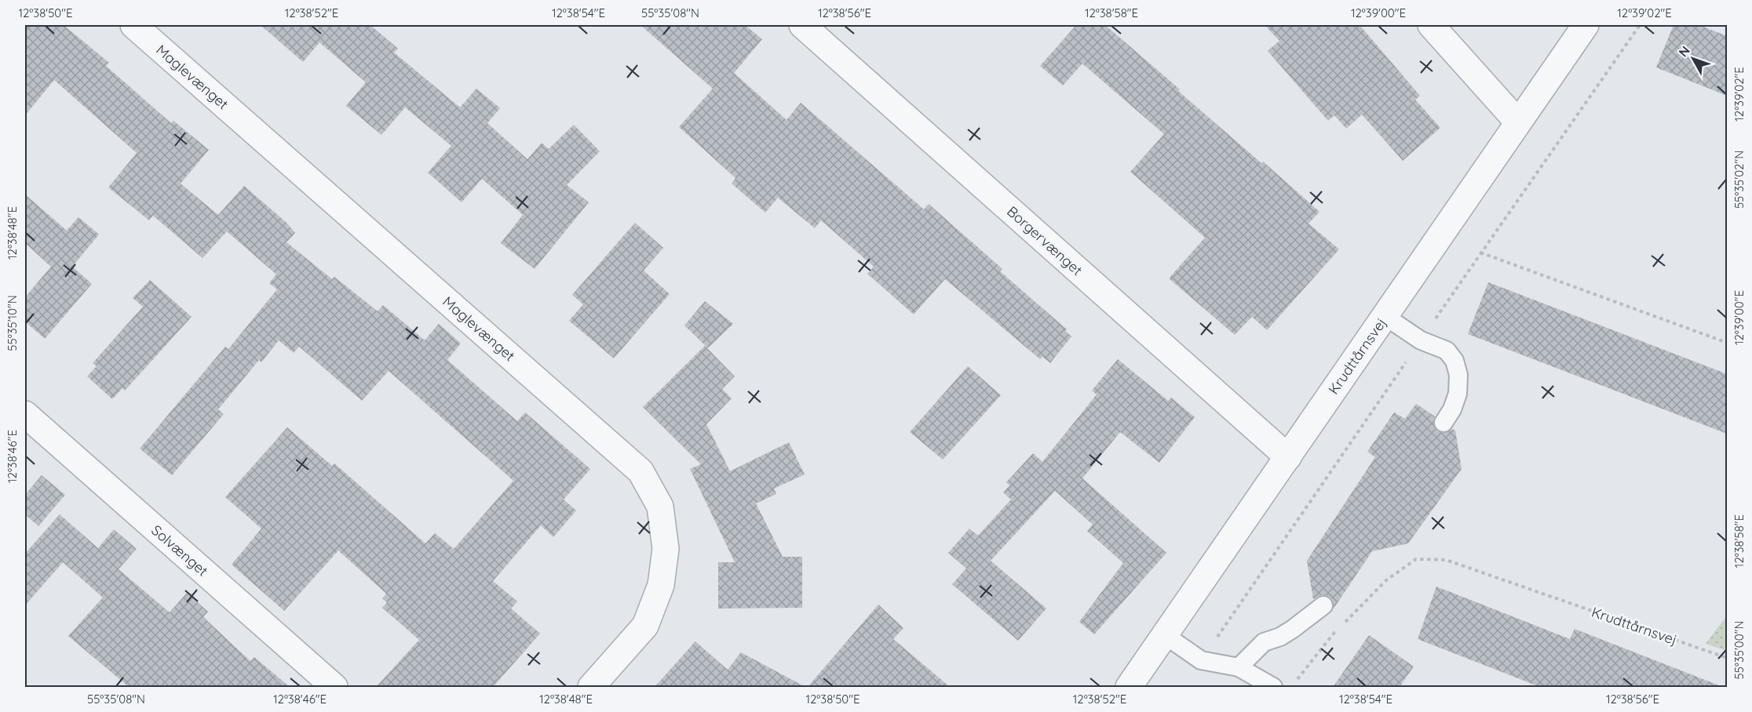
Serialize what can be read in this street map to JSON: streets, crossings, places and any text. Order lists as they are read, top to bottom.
{
  "streets": {
    "street": [
      "Maglevænget",
      "Borgervænget",
      "Krudttårnsvej",
      "Solvænget"
    ]
  },
  "crossings": [
    ["Borgervænget", "Krudttårnsvej"]
  ],
  "north": "top left",
  "coordinates": [
    "12°38'50\"E",
    "12°38'52\"E",
    "12°38'54\"E",
    "55°35'08\"N",
    "12°38'56\"E",
    "12°38'58\"E",
    "12°39'00\"E",
    "12°39'02\"E",
    "55°35'02\"N",
    "12°38'48\"E",
    "55°35'10\"N",
    "12°38'46\"E",
    "55°35'00\"N"
  ]
}
